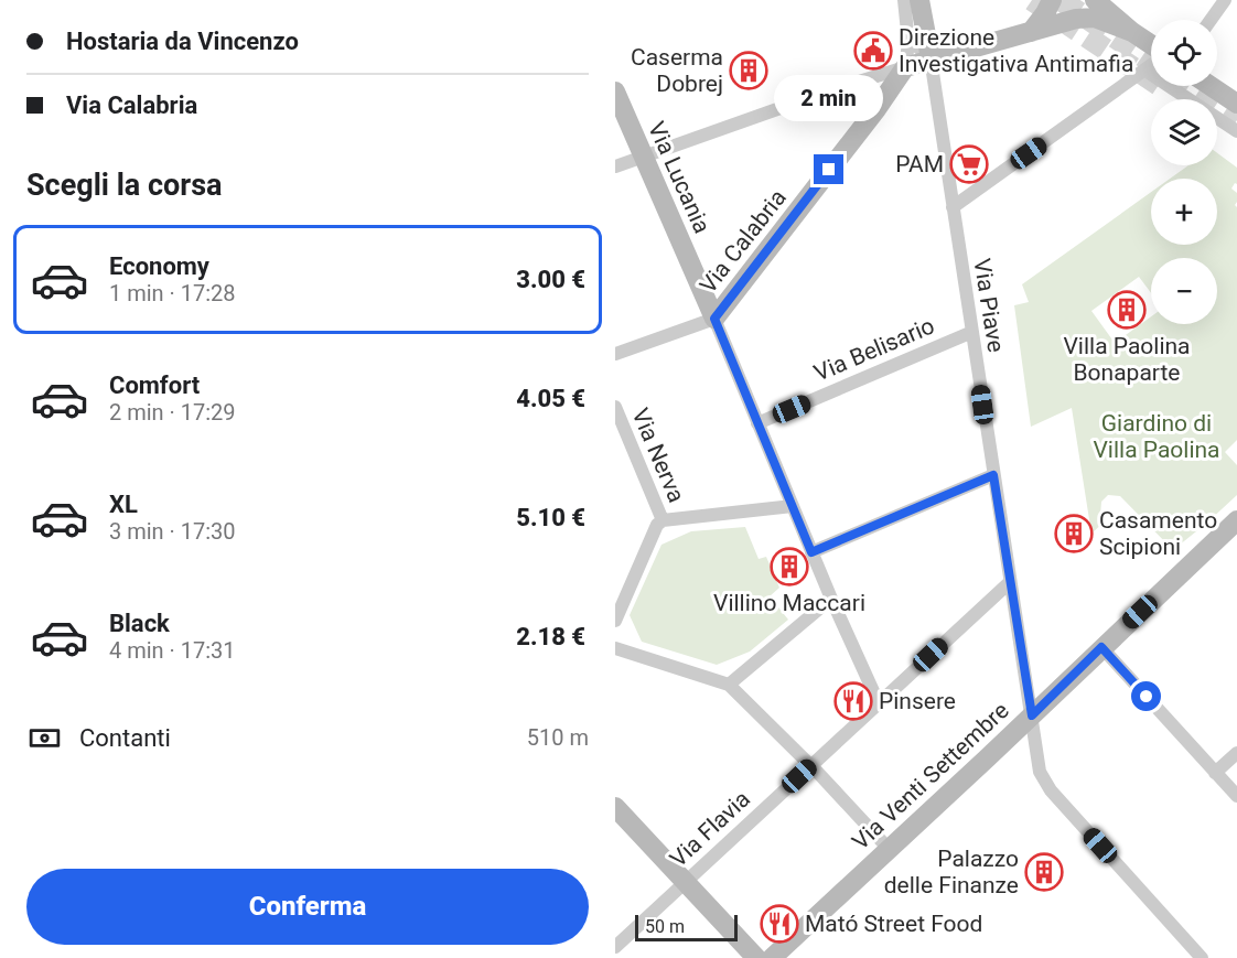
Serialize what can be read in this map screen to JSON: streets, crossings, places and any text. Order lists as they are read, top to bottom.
{
  "streets": {
    "street": [
      "Via Lucania",
      "Via Calabria",
      "Via Piave",
      "Via Belisario",
      "Via Nerva",
      "Via Venti Settembre",
      "Via Flavia"
    ]
  },
  "crossings": [
    ["Via Lucania", "Via Calabria"],
    ["Via Piave", "Via Belisario"],
    ["Via Piave", "Via Venti Settembre"],
    ["Via Piave", "Via Flavia"]
  ],
  "parks": ["Giardino di Villa Paolina"],
  "places": {
    "public building": ["Direzione Investigativa Antimafia"],
    "building": [
      "Caserma Dobrej",
      "Villa Paolina Bonaparte",
      "Casamento Scipioni",
      "Villino Maccari",
      "Palazzo delle Finanze"
    ],
    "supermarket": ["PAM"],
    "restaurant": ["Pinsere", "Mató Street Food"]
  },
  "scale_bar": "50 m",
  "page": {
    "banner": ["Hostaria da Vincenzo", "Via Calabria"],
    "map_buttons": ["+", "−"],
    "bubble": "2 min",
    "heading": "Scegli la corsa",
    "list": [
      {
        "name": "Economy",
        "note": "1 min · 17:28",
        "value": "3.00 €"
      },
      {
        "name": "Comfort",
        "note": "2 min · 17:29",
        "value": "4.05 €"
      },
      {
        "name": "XL",
        "note": "3 min · 17:30",
        "value": "5.10 €"
      },
      {
        "name": "Black",
        "note": "4 min · 17:31",
        "value": "2.18 €"
      }
    ],
    "pay": ["Contanti", "510 m"],
    "buttons": "Conferma",
    "scale": "50 m"
  }
}
